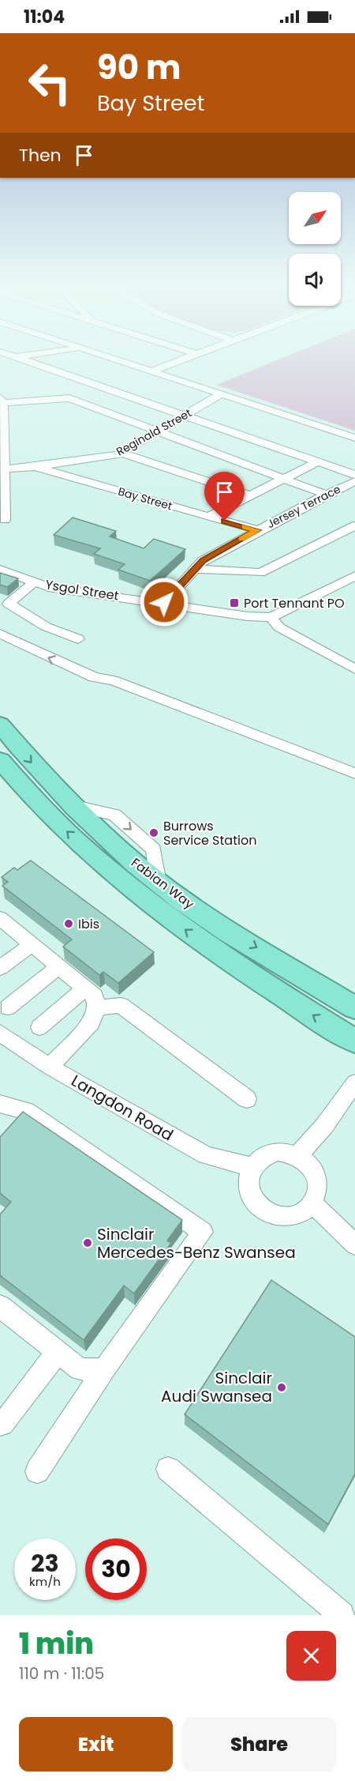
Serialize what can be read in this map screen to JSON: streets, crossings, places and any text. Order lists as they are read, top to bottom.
{
  "streets": {
    "highway": ["Fabian Way"],
    "street": [
      "Reginald Street",
      "Bay Street",
      "Jersey Terrace",
      "Ysgol Street",
      "Langdon Road"
    ]
  },
  "crossings": [
    ["Reginald Street", "Bay Street"],
    ["Bay Street", "Jersey Terrace"],
    ["Jersey Terrace", "Ysgol Street"]
  ],
  "places": {
    "transit": ["Port Tennant PO"],
    "other": [
      "Burrows Service Station",
      "Ibis",
      "Sinclair Mercedes-Benz Swansea",
      "Sinclair Audi Swansea"
    ]
  },
  "north": "top right",
  "page": {
    "status": "11:04",
    "turn": ["90 m", "Bay Street"],
    "then": "Then",
    "speed": "23 km/h",
    "limit": "30",
    "heading": ["1 min", "110 m · 11:05"],
    "buttons": ["Exit", "Share"]
  }
}
